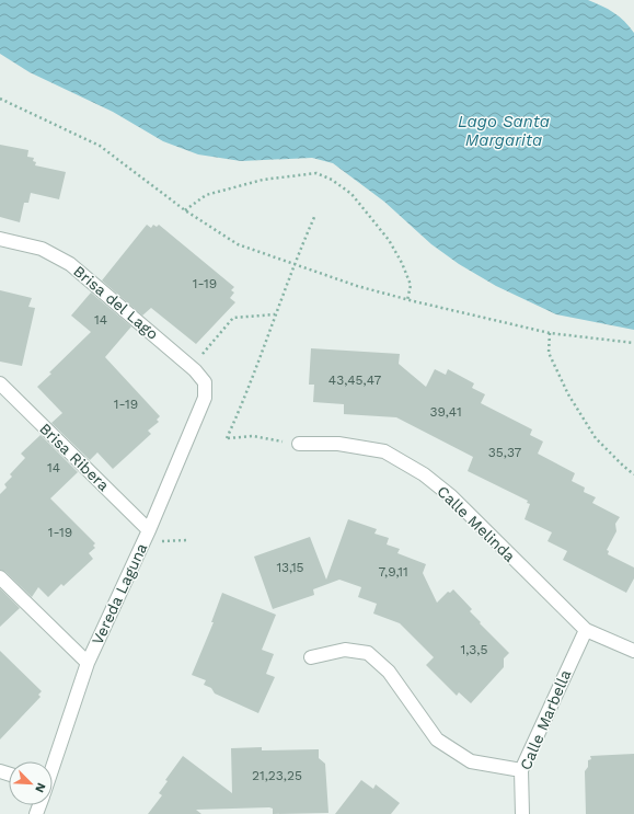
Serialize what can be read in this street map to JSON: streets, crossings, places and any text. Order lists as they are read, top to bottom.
{
  "streets": {
    "street": [
      "Brisa del Lago",
      "Brisa Ribera",
      "Calle Melinda",
      "Vereda Laguna",
      "Calle Marbella"
    ]
  },
  "crossings": [
    ["Brisa del Lago", "Vereda Laguna"],
    ["Brisa Ribera", "Vereda Laguna"],
    ["Calle Melinda", "Calle Marbella"]
  ],
  "water": ["Lago Santa Margarita"],
  "house_numbers": [
    "1-19",
    "14",
    "43,45,47",
    "1-19",
    "39,41",
    "35,37",
    "14",
    "1-19",
    "13,15",
    "7,9,11",
    "1,3,5",
    "21,23,25"
  ],
  "north": "bottom right"
}
